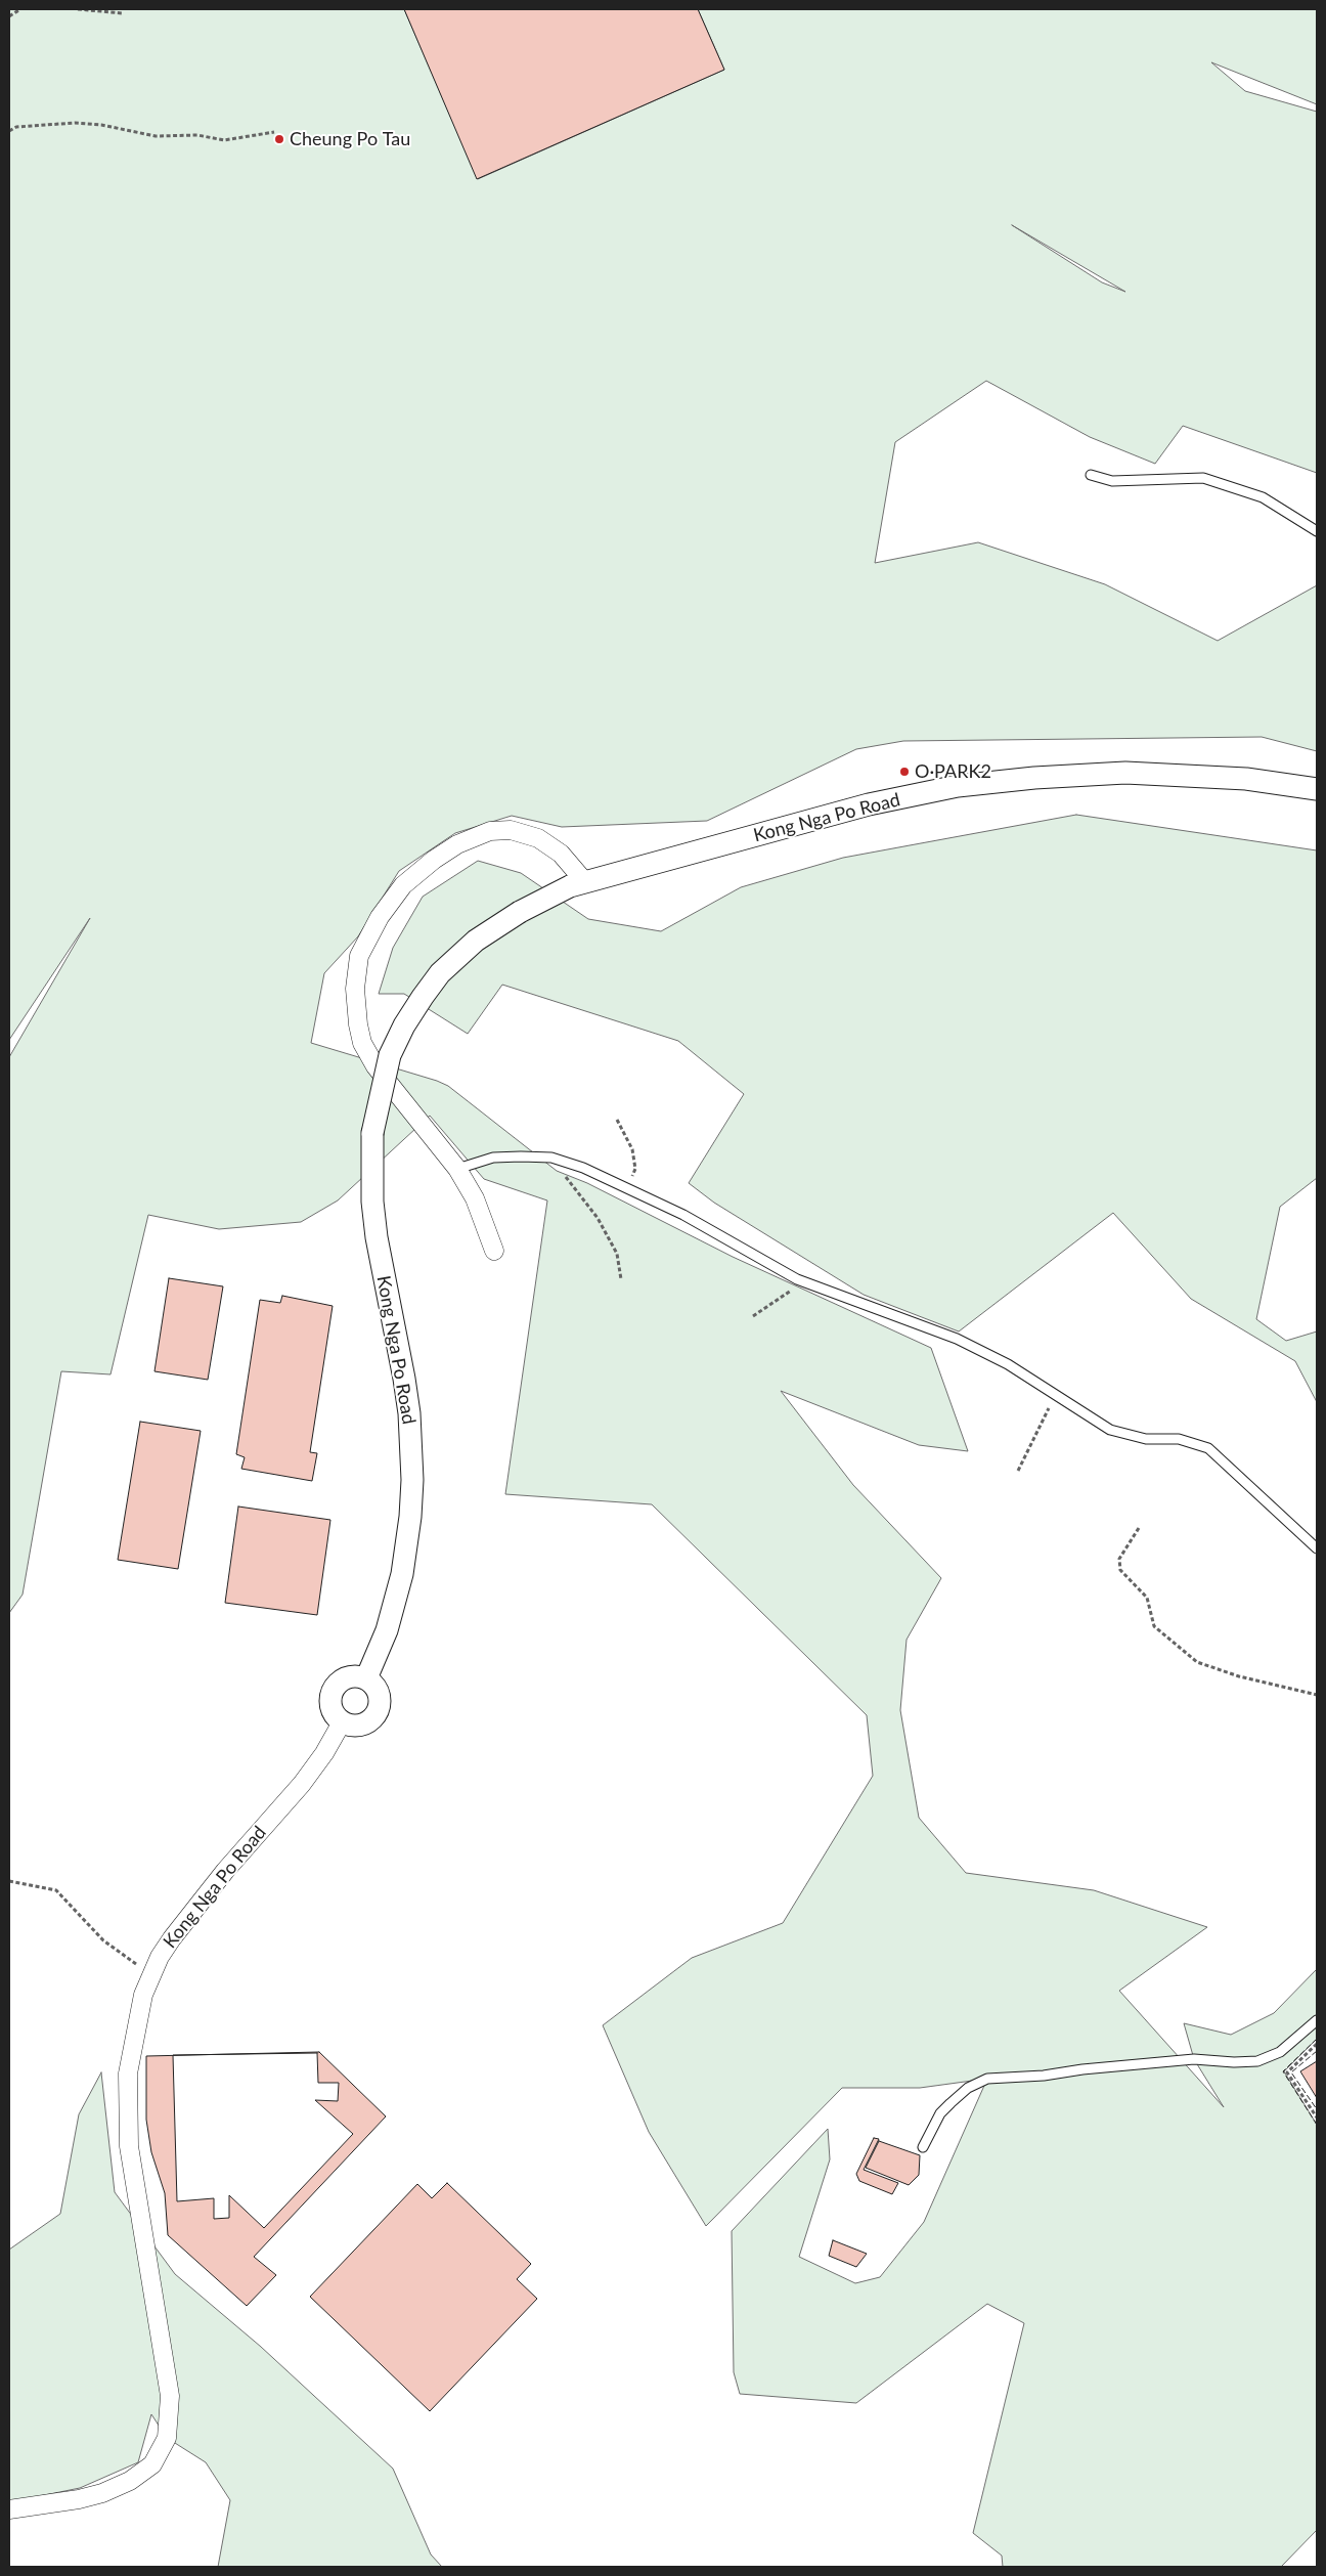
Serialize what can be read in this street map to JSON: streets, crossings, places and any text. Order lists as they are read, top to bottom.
{
  "streets": {
    "street": ["Kong Nga Po Road"]
  },
  "places": ["Cheung Po Tau", "O·PARK2"]
}
